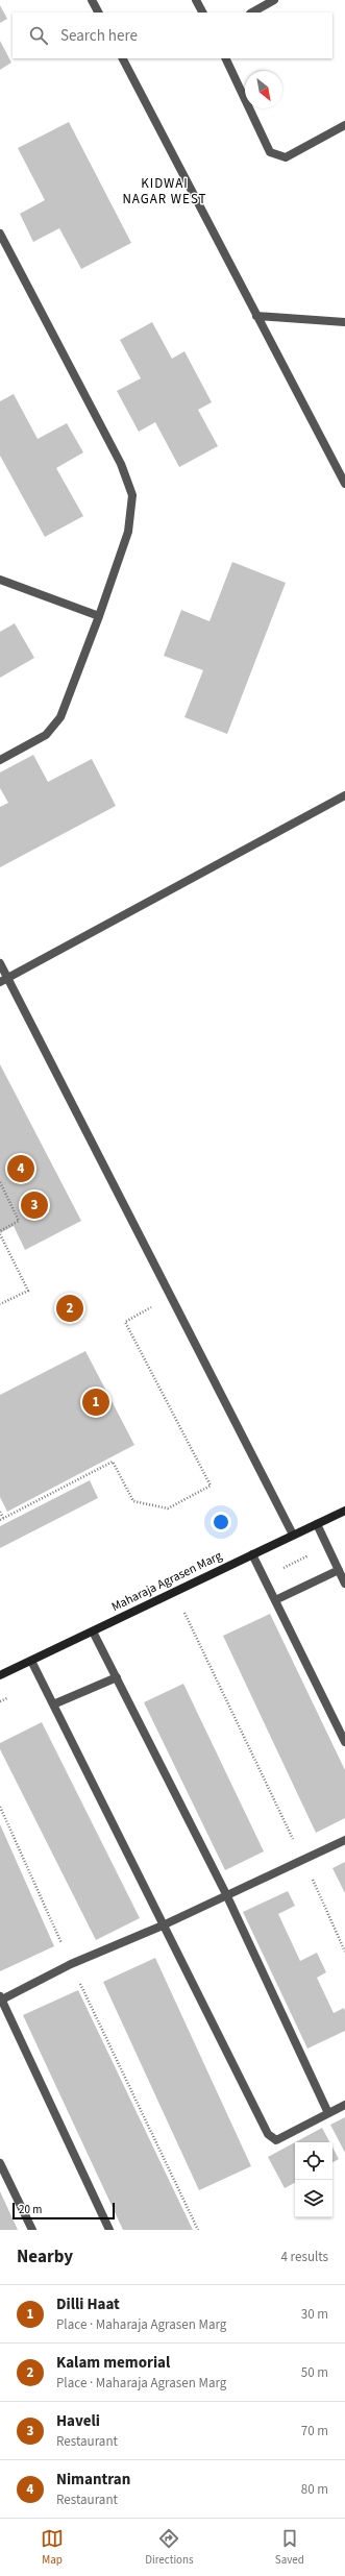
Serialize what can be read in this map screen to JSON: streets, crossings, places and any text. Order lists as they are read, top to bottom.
{
  "streets": {
    "street": ["Maharaja Agrasen Marg"]
  },
  "districts": ["KIDWAI NAGAR WEST"],
  "scale_bar": "20 m",
  "north": "bottom right",
  "page": {
    "search": "Search here",
    "pins": [
      "4",
      "3",
      "2",
      "1"
    ],
    "scale": "20 m",
    "heading": ["Nearby", "4 results"],
    "list": [
      {
        "mark": "1",
        "name": "Dilli Haat",
        "note": "Place · Maharaja Agrasen Marg",
        "value": "30 m"
      },
      {
        "mark": "2",
        "name": "Kalam memorial",
        "note": "Place · Maharaja Agrasen Marg",
        "value": "50 m"
      },
      {
        "mark": "3",
        "name": "Haveli",
        "note": "Restaurant",
        "value": "70 m"
      },
      {
        "mark": "4",
        "name": "Nimantran",
        "note": "Restaurant",
        "value": "80 m"
      }
    ],
    "nav": ["Map", "Directions", "Saved"]
  }
}
